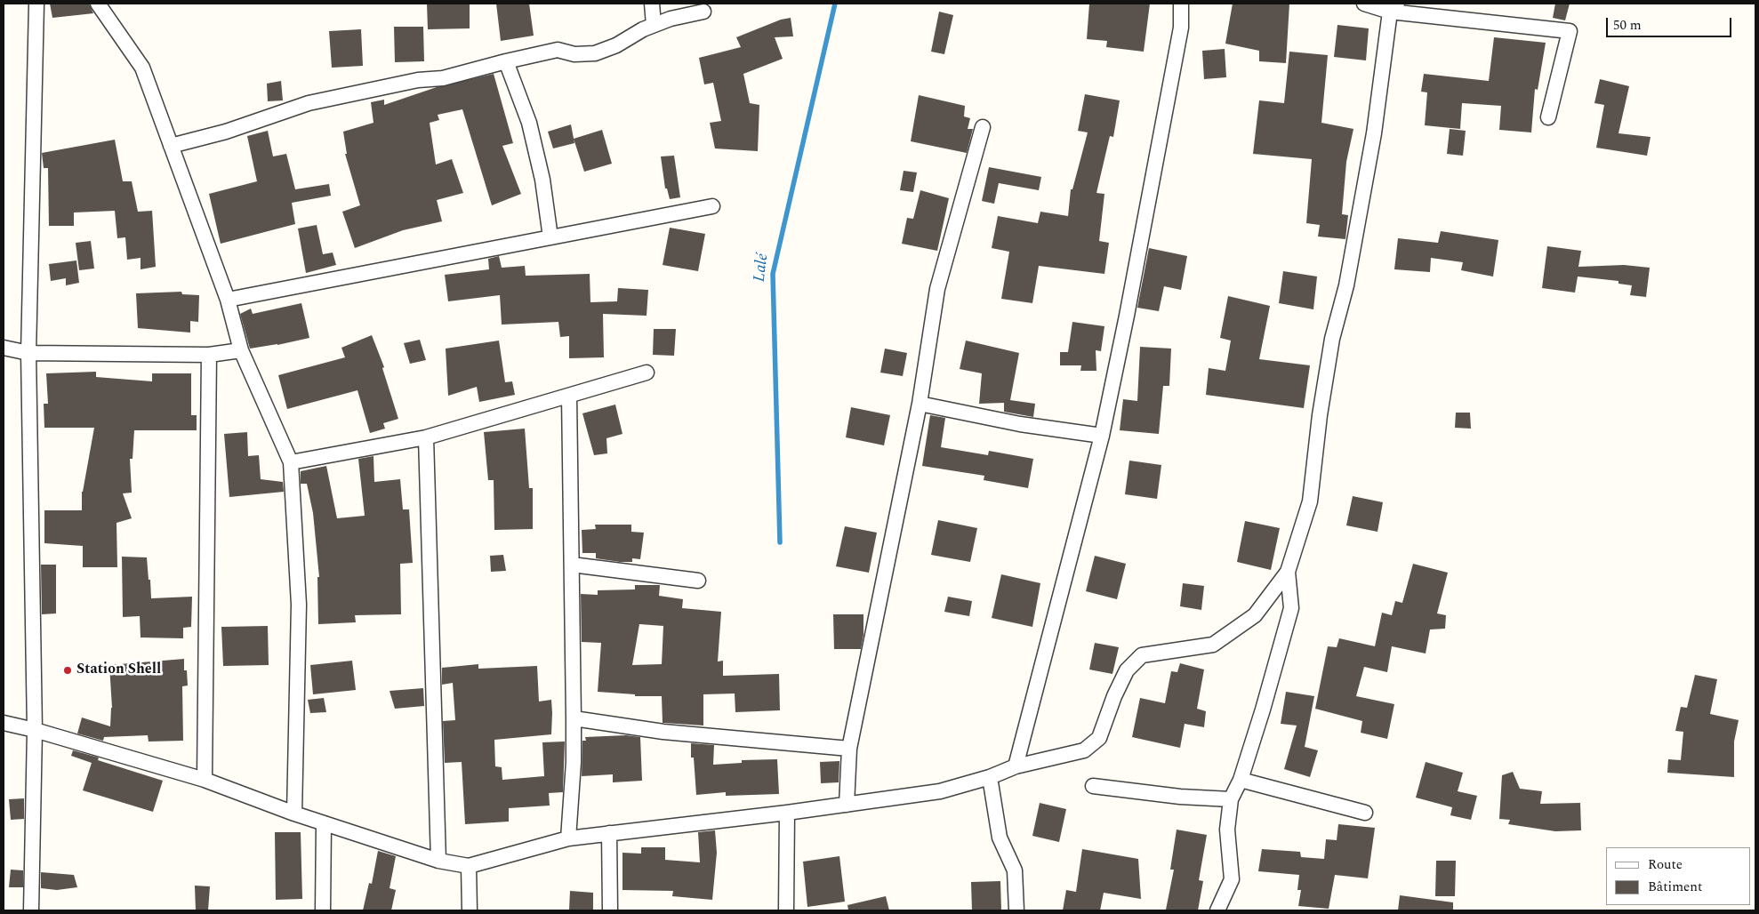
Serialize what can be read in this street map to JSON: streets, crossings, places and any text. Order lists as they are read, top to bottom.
{
  "water": ["Lalé"],
  "places": ["Station Shell"],
  "legend": ["Route", "Bâtiment"],
  "scale_bar": "50 m"
}
